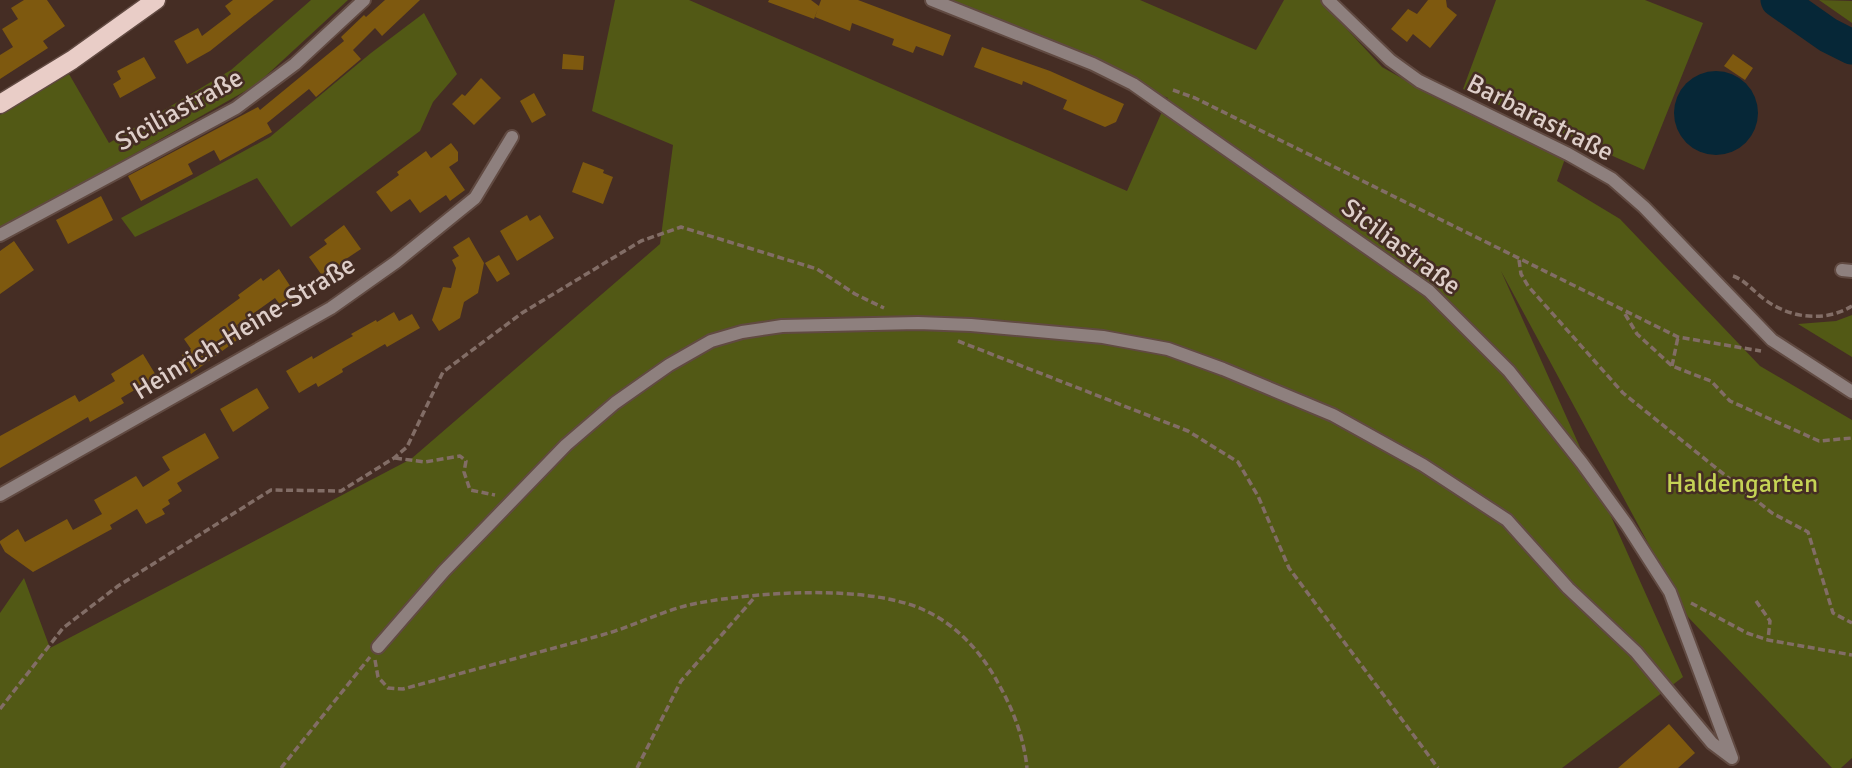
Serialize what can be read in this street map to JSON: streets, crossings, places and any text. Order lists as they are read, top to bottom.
{
  "streets": {
    "street": ["Siciliastraße", "Barbarastraße", "Heinrich-Heine-Straße"]
  },
  "parks": ["Haldengarten"]
}
